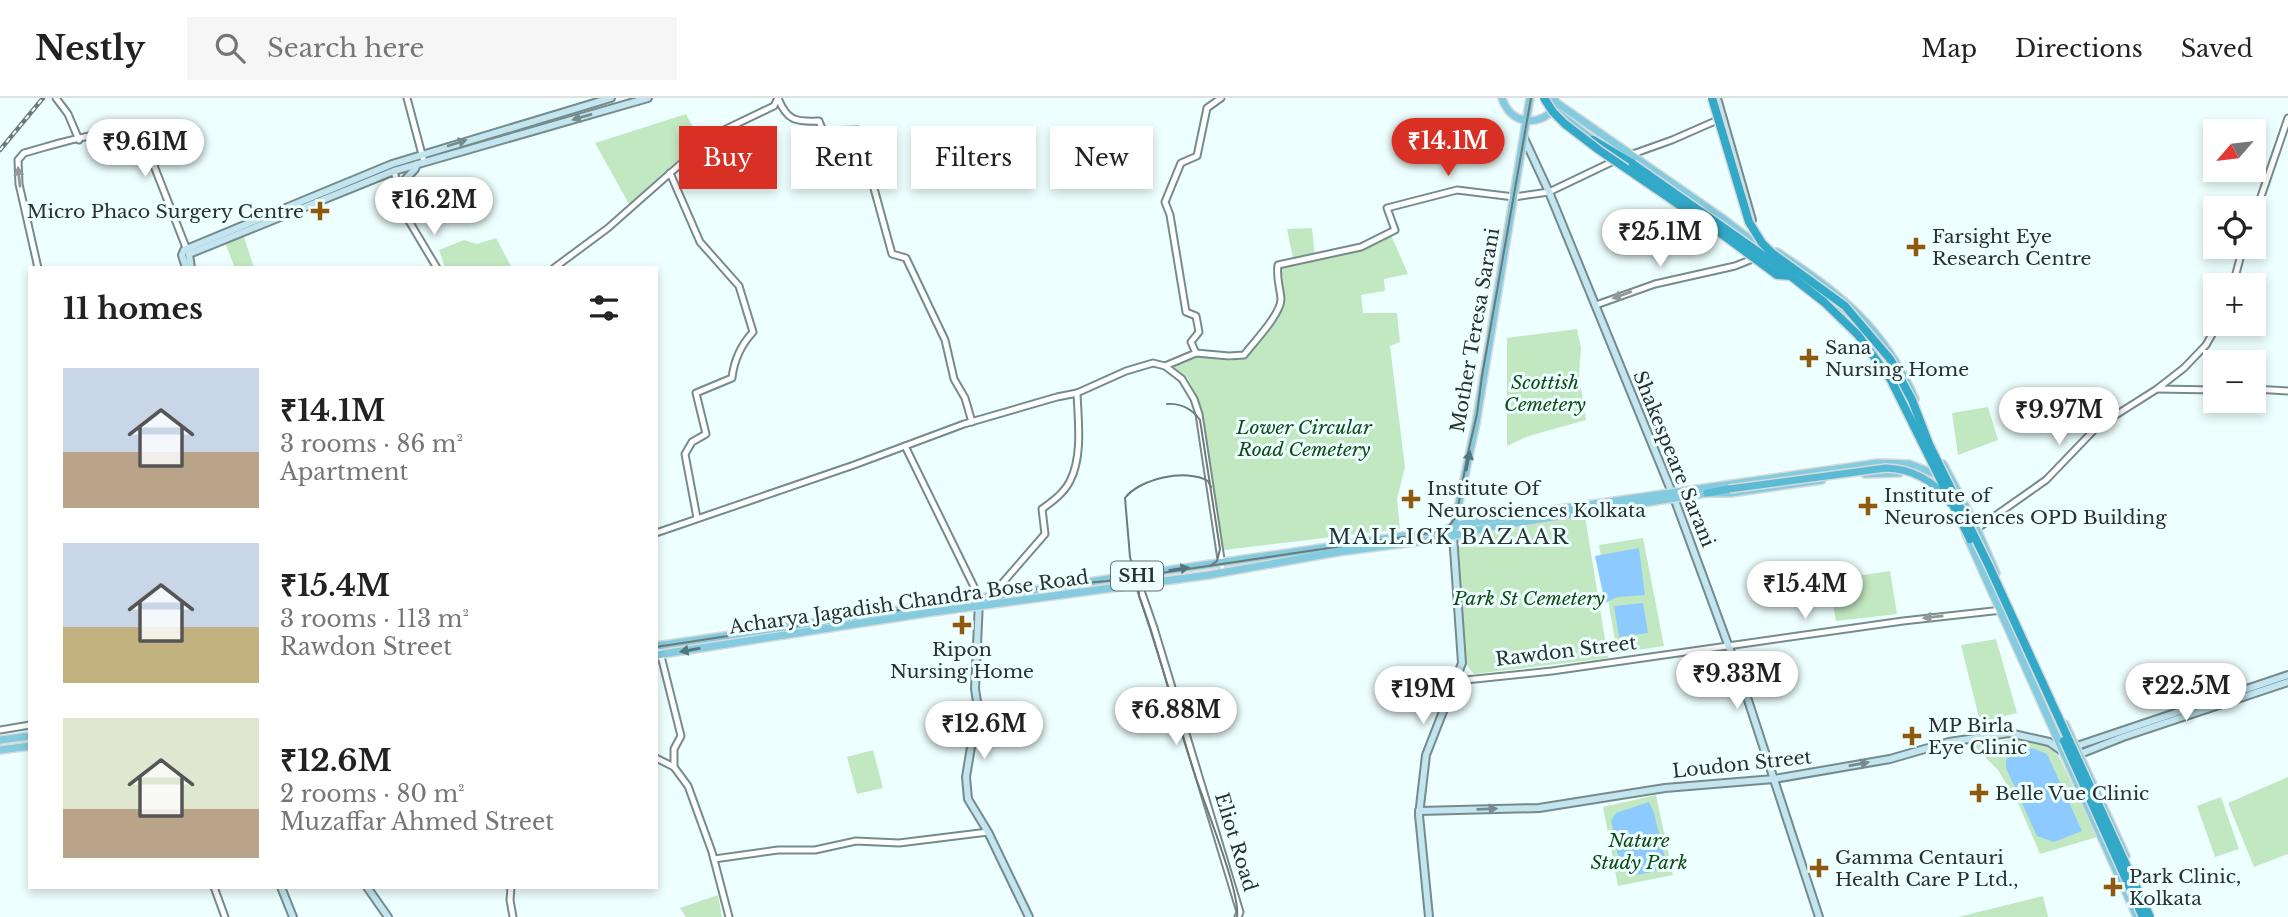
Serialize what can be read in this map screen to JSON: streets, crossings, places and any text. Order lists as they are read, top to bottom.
{
  "streets": {
    "main road": [
      "Mother Teresa Sarani",
      "Shakespeare Sarani",
      "SH1",
      "Acharya Jagadish Chandra Bose Road",
      "Loudon Street"
    ],
    "street": ["Rawdon Street", "Eliot Road"]
  },
  "crossings": [
    ["Mother Teresa Sarani", "Shakespeare Sarani"],
    ["Mother Teresa Sarani", "SH1"],
    ["Mother Teresa Sarani", "Acharya Jagadish Chandra Bose Road"],
    ["Shakespeare Sarani", "Acharya Jagadish Chandra Bose Road"],
    ["Shakespeare Sarani", "Rawdon Street"],
    ["Shakespeare Sarani", "Loudon Street"],
    ["SH1", "Acharya Jagadish Chandra Bose Road"],
    ["SH1", "Eliot Road"],
    ["Acharya Jagadish Chandra Bose Road", "Eliot Road"]
  ],
  "one_way": ["Mother Teresa Sarani", "Rawdon Street", "Loudon Street"],
  "districts": ["MALLICK BAZAAR"],
  "parks": [
    "Scottish Cemetery",
    "Lower Circular Road Cemetery",
    "Park St Cemetery",
    "Nature Study Park"
  ],
  "places": {
    "health": [
      "Micro Phaco Surgery Centre",
      "Farsight Eye Research Centre",
      "Sana Nursing Home",
      "Institute Of Neurosciences Kolkata",
      "Institute of Neurosciences OPD Building",
      "Ripon Nursing Home",
      "MP Birla Eye Clinic",
      "Belle Vue Clinic",
      "Gamma Centauri Health Care P Ltd.,",
      "Park Clinic, Kolkata"
    ]
  },
  "north": "bottom left",
  "page": {
    "header": "Nestly",
    "search": "Search here",
    "nav": ["Map", "Directions", "Saved"],
    "price": [
      "₹14.1M",
      "₹9.61M",
      "₹16.2M",
      "₹25.1M",
      "₹9.97M",
      "₹15.4M",
      "₹9.33M",
      "₹22.5M",
      "₹19M",
      "₹6.88M",
      "₹12.6M"
    ],
    "map_buttons": ["+", "−"],
    "chip": [
      "Buy",
      "Rent",
      "Filters",
      "New"
    ],
    "heading": "11 homes",
    "list": [
      {
        "name": "₹14.1M",
        "note": "3 rooms · 86 m² · Apartment"
      },
      {
        "name": "₹15.4M",
        "note": "3 rooms · 113 m² · Rawdon Street"
      },
      {
        "name": "₹12.6M",
        "note": "2 rooms · 80 m² · Muzaffar Ahmed Street"
      }
    ]
  }
}
